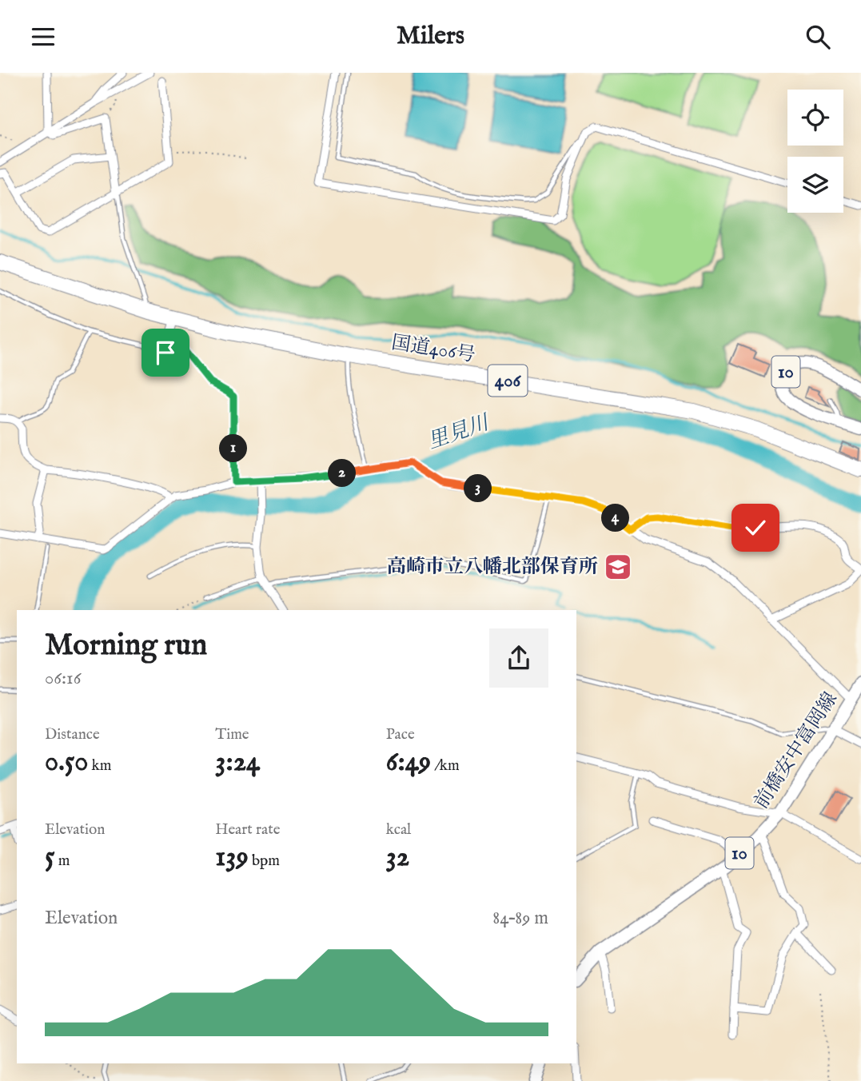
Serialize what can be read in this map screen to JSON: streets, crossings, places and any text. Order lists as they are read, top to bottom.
{
  "streets": {
    "highway": ["国道406号", "406"],
    "main road": ["10", "前橋安中富岡線"]
  },
  "water": ["里見川"],
  "places": {
    "school or university": ["高崎市立八幡北部保育所"]
  },
  "page": {
    "header": "Milers",
    "pins": [
      "1",
      "2",
      "3",
      "4"
    ],
    "heading": ["Morning run", "06:16"],
    "stats": [
      ["Distance", "0.50 km"],
      ["Time", "3:24"],
      ["Pace", "6:49 /km"],
      ["Elevation", "5 m"],
      ["Heart rate", "139 bpm"],
      ["kcal", "32"]
    ],
    "chart": ["Elevation", "84–89 m"]
  }
}
